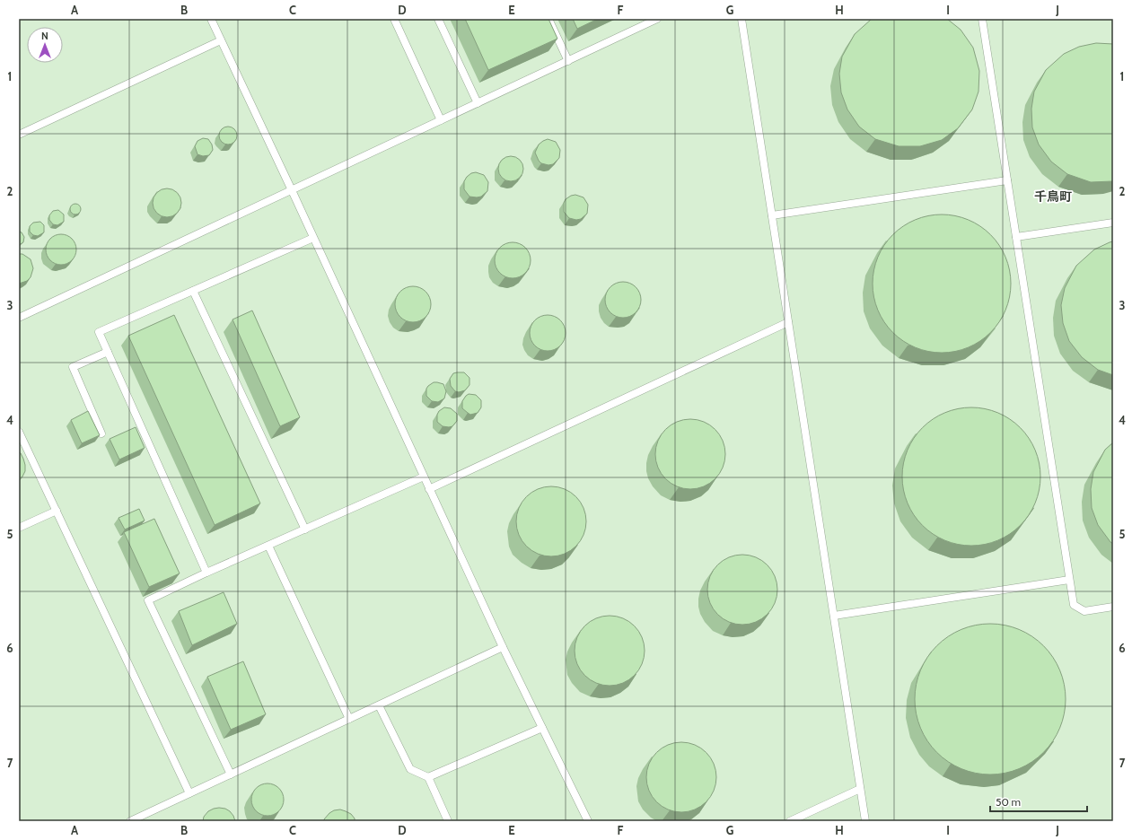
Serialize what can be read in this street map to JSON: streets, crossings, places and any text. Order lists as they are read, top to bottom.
{
  "districts": ["千鳥町"],
  "scale_bar": "50 m",
  "north": "top",
  "grid": {
    "columns": [
      "A",
      "B",
      "C",
      "D",
      "E",
      "F",
      "G",
      "H",
      "I",
      "J"
    ],
    "rows": [
      "1",
      "2",
      "3",
      "4",
      "5",
      "6",
      "7"
    ]
  }
}
